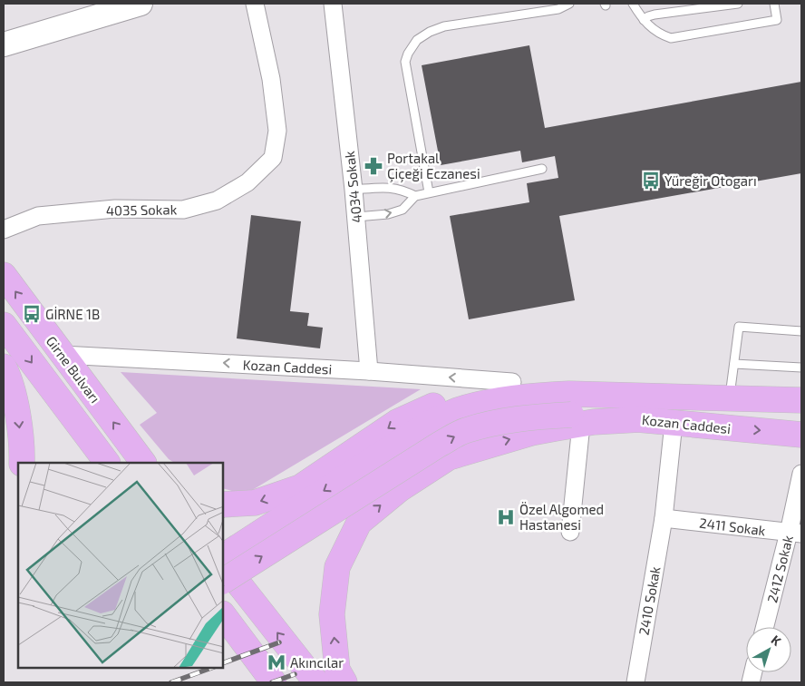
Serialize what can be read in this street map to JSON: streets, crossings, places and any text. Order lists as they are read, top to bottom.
{
  "streets": {
    "highway": ["Kozan Caddesi", "Girne Bulvarı"],
    "street": [
      "4034 Sokak",
      "4035 Sokak",
      "2411 Sokak",
      "2412 Sokak",
      "2410 Sokak"
    ]
  },
  "crossings": [
    ["4034 Sokak", "Kozan Caddesi"],
    ["Kozan Caddesi", "Girne Bulvarı"],
    ["Kozan Caddesi", "2410 Sokak"],
    ["2411 Sokak", "2412 Sokak"],
    ["2411 Sokak", "2410 Sokak"]
  ],
  "places": {
    "pharmacy": ["Portakal Çiçeği Eczanesi"],
    "bus stop": ["Yüreğir Otogarı", "GİRNE 1B"],
    "hospital": ["Özel Algomed Hastanesi"],
    "metro station": ["Akıncılar"]
  },
  "north": "top right"
}
